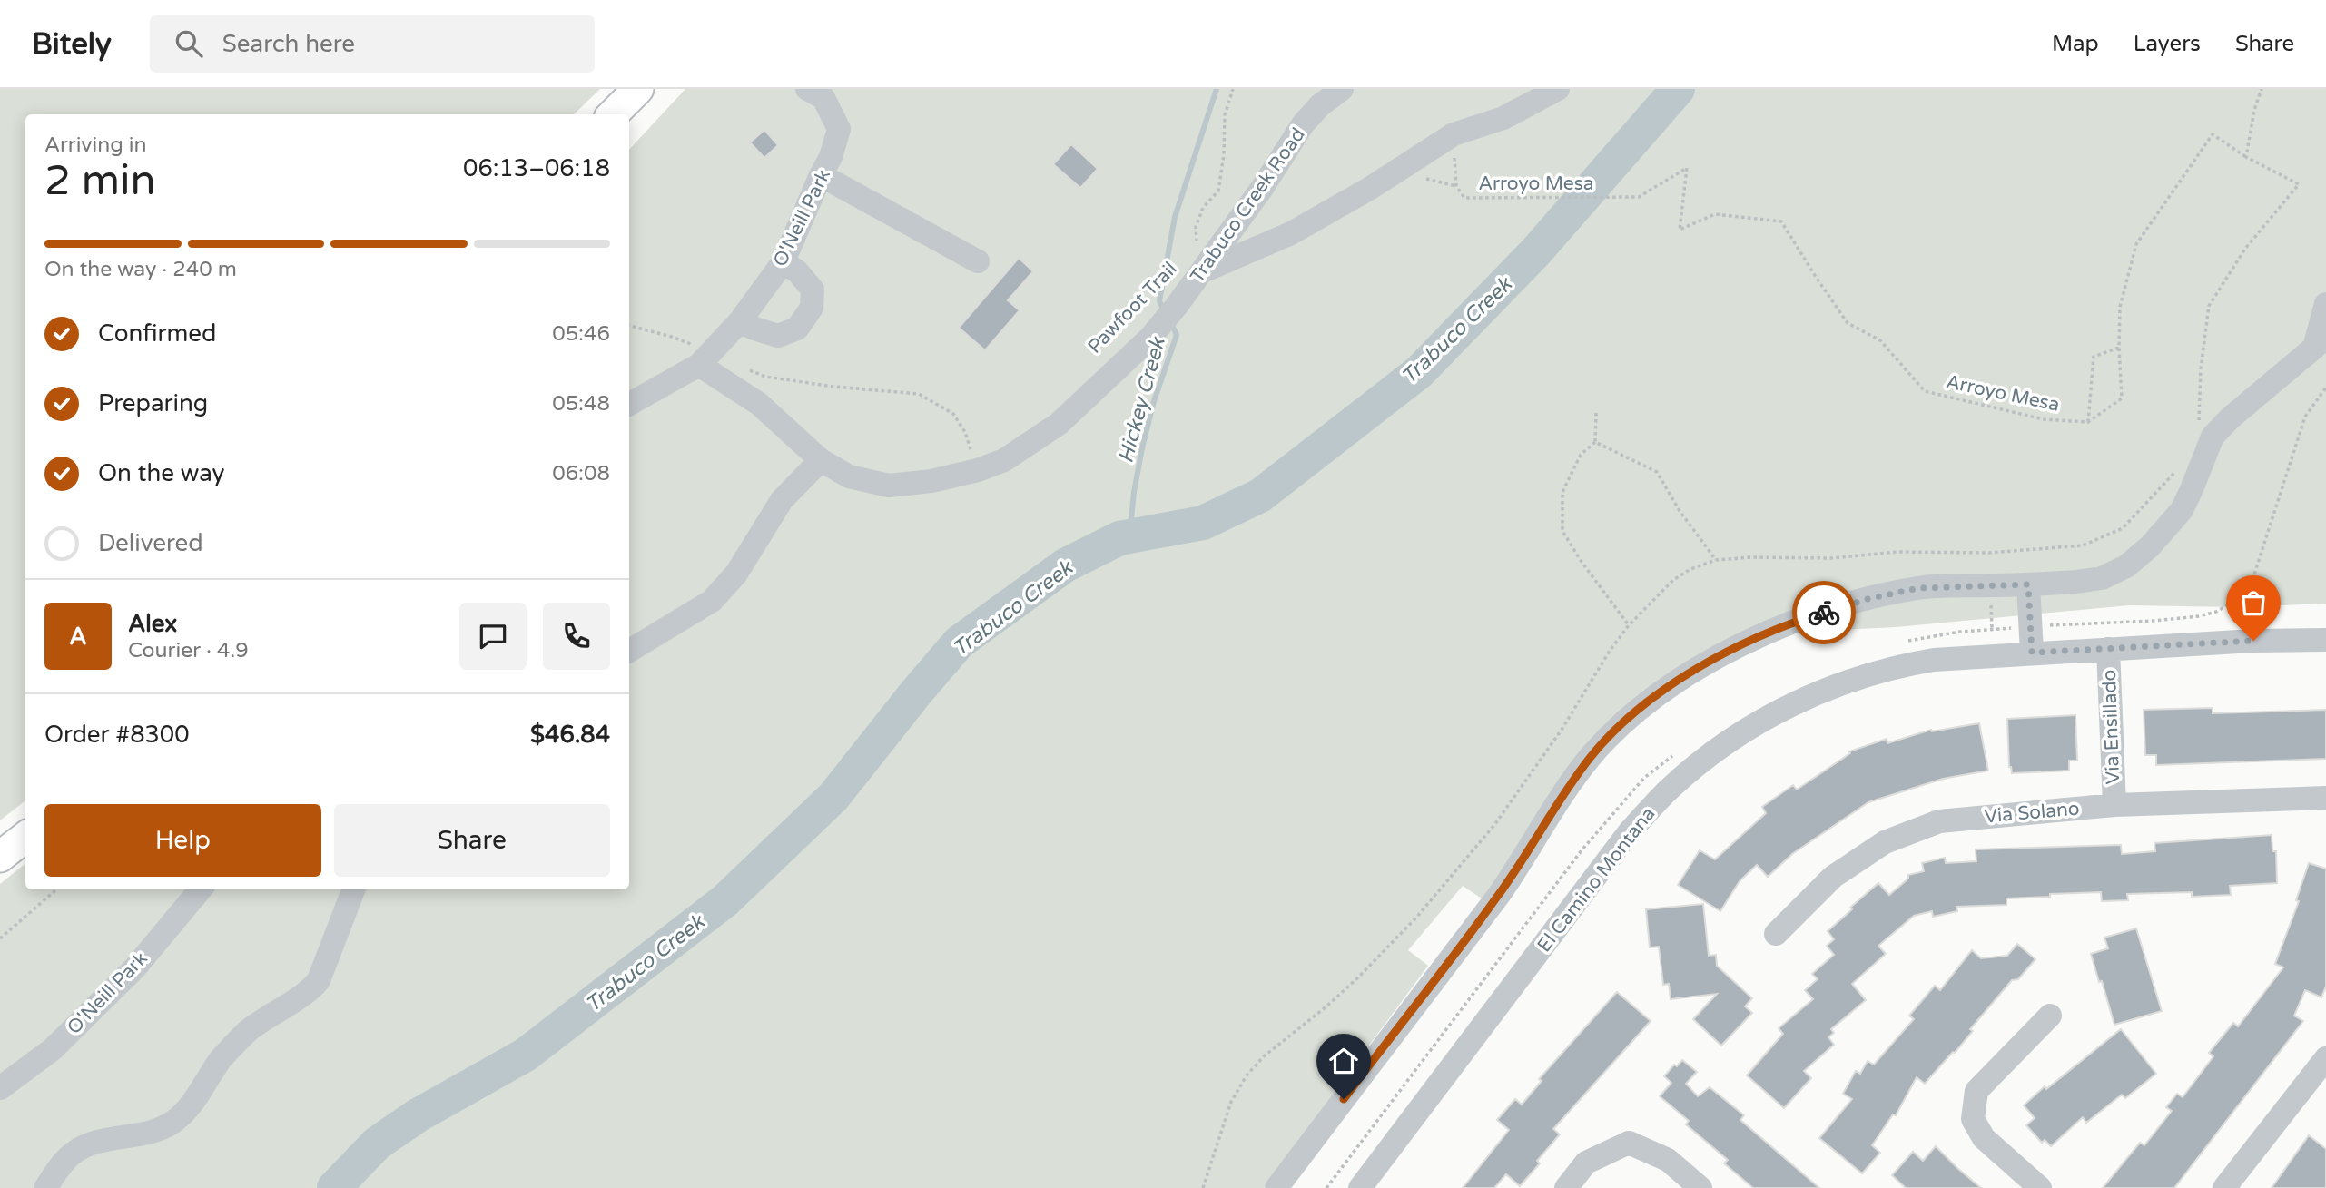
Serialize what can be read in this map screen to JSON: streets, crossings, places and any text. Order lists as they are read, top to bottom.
{
  "streets": {
    "street": [
      "Trabuco Creek Road",
      "O'Neill Park",
      "Via Ensillado",
      "Via Solano",
      "El Camino Montana"
    ],
    "path": ["Arroyo Mesa", "Pawfoot Trail"]
  },
  "crossings": [
    ["Trabuco Creek Road", "Pawfoot Trail"],
    ["Via Ensillado", "Via Solano"],
    ["Via Ensillado", "El Camino Montana"]
  ],
  "water": ["Trabuco Creek", "Hickey Creek"],
  "page": {
    "header": "Bitely",
    "search": "Search here",
    "nav": ["Map", "Layers", "Share"],
    "heading": ["2 min", "Arriving in", "06:13–06:18"],
    "panel": [
      "Alex",
      "Courier · 4.9",
      "Order #8300",
      "$46.84"
    ],
    "bar": "On the way · 240 m",
    "list": [
      ["Confirmed", "05:46"],
      ["Preparing", "05:48"],
      ["On the way", "06:08"],
      "Delivered"
    ],
    "round": "A",
    "buttons": ["Help", "Share"]
  }
}
